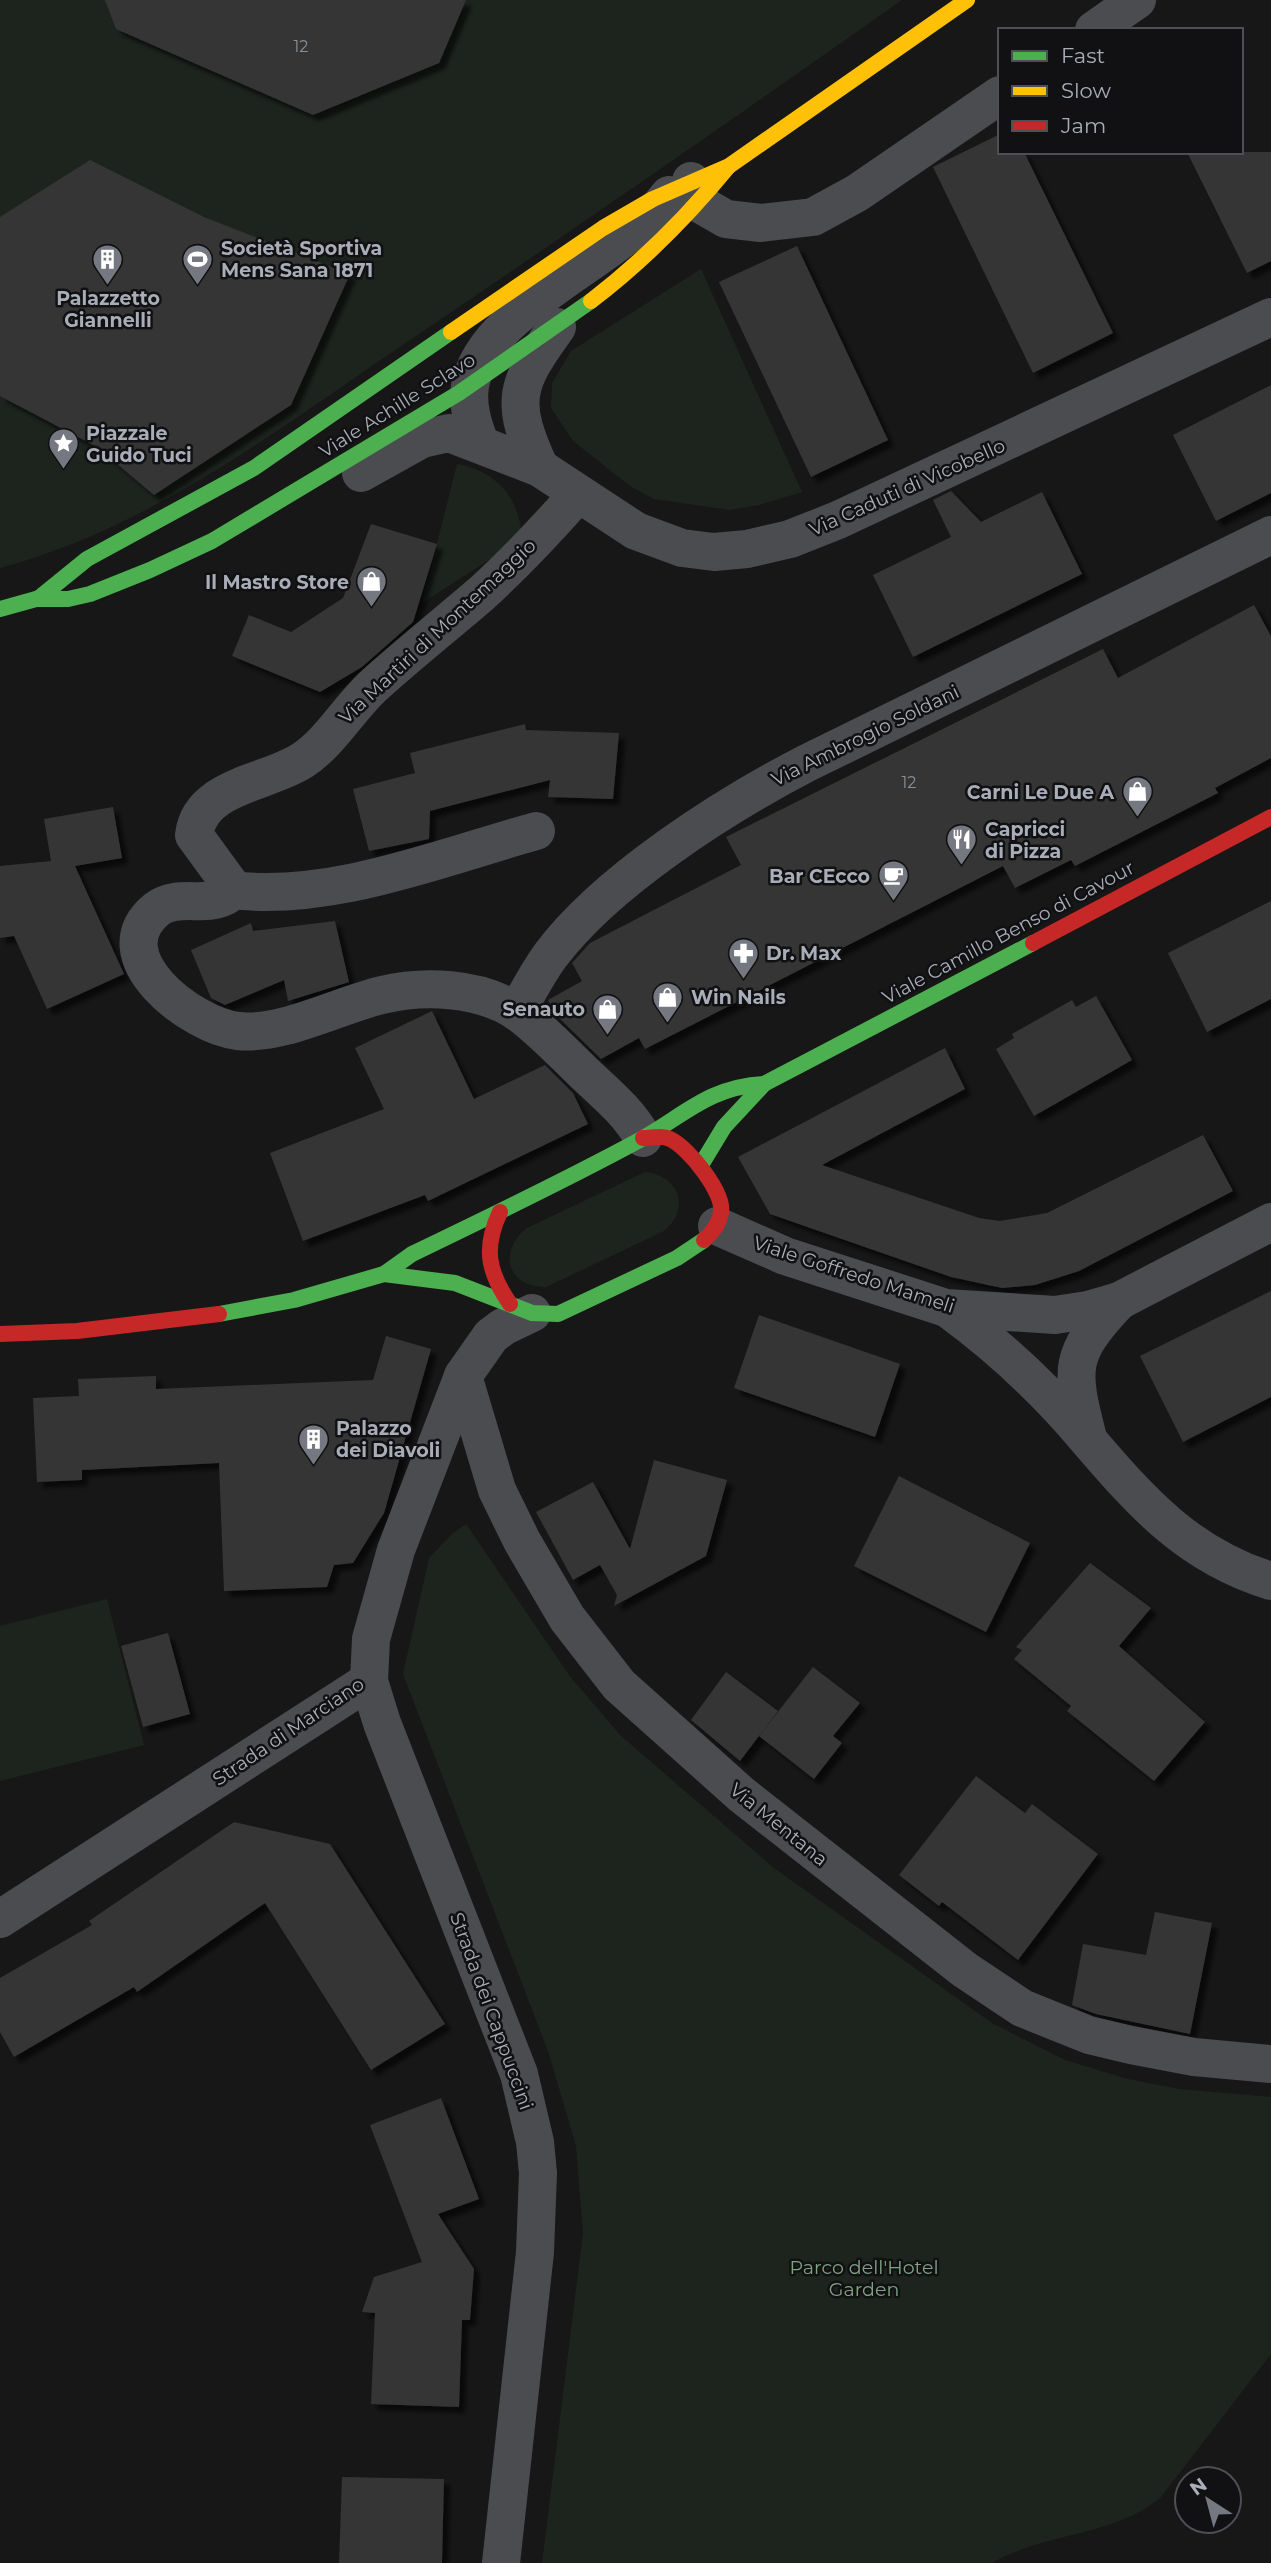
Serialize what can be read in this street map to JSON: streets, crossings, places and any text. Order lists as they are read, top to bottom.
{
  "streets": {
    "main road": ["Viale Achille Sclavo", "Viale Camillo Benso di Cavour"],
    "street": [
      "Via Caduti di Vicobello",
      "Via Martiri di Montemaggio",
      "Via Ambrogio Soldani",
      "Viale Goffredo Mameli",
      "Strada di Marciano",
      "Via Mentana",
      "Strada dei Cappuccini"
    ]
  },
  "crossings": [
    ["Viale Achille Sclavo", "Via Caduti di Vicobello"],
    ["Via Caduti di Vicobello", "Via Martiri di Montemaggio"],
    ["Viale Camillo Benso di Cavour", "Viale Goffredo Mameli"],
    ["Viale Camillo Benso di Cavour", "Strada di Marciano"],
    ["Strada di Marciano", "Via Mentana"],
    ["Strada di Marciano", "Strada dei Cappuccini"]
  ],
  "parks": ["Parco dell'Hotel Garden"],
  "places": {
    "building": ["Palazzetto Giannelli", "Palazzo dei Diavoli"],
    "sports": ["Società Sportiva Mens Sana 1871"],
    "place": ["Piazzale Guido Tuci"],
    "shop": [
      "Il Mastro Store",
      "Carni Le Due A",
      "Win Nails",
      "Senauto"
    ],
    "restaurant": ["Capricci di Pizza"],
    "cafe": ["Bar CEcco"],
    "pharmacy": ["Dr. Max"]
  },
  "house_numbers": ["12", "12"],
  "legend": ["Fast", "Slow", "Jam"],
  "north": "top left"
}
